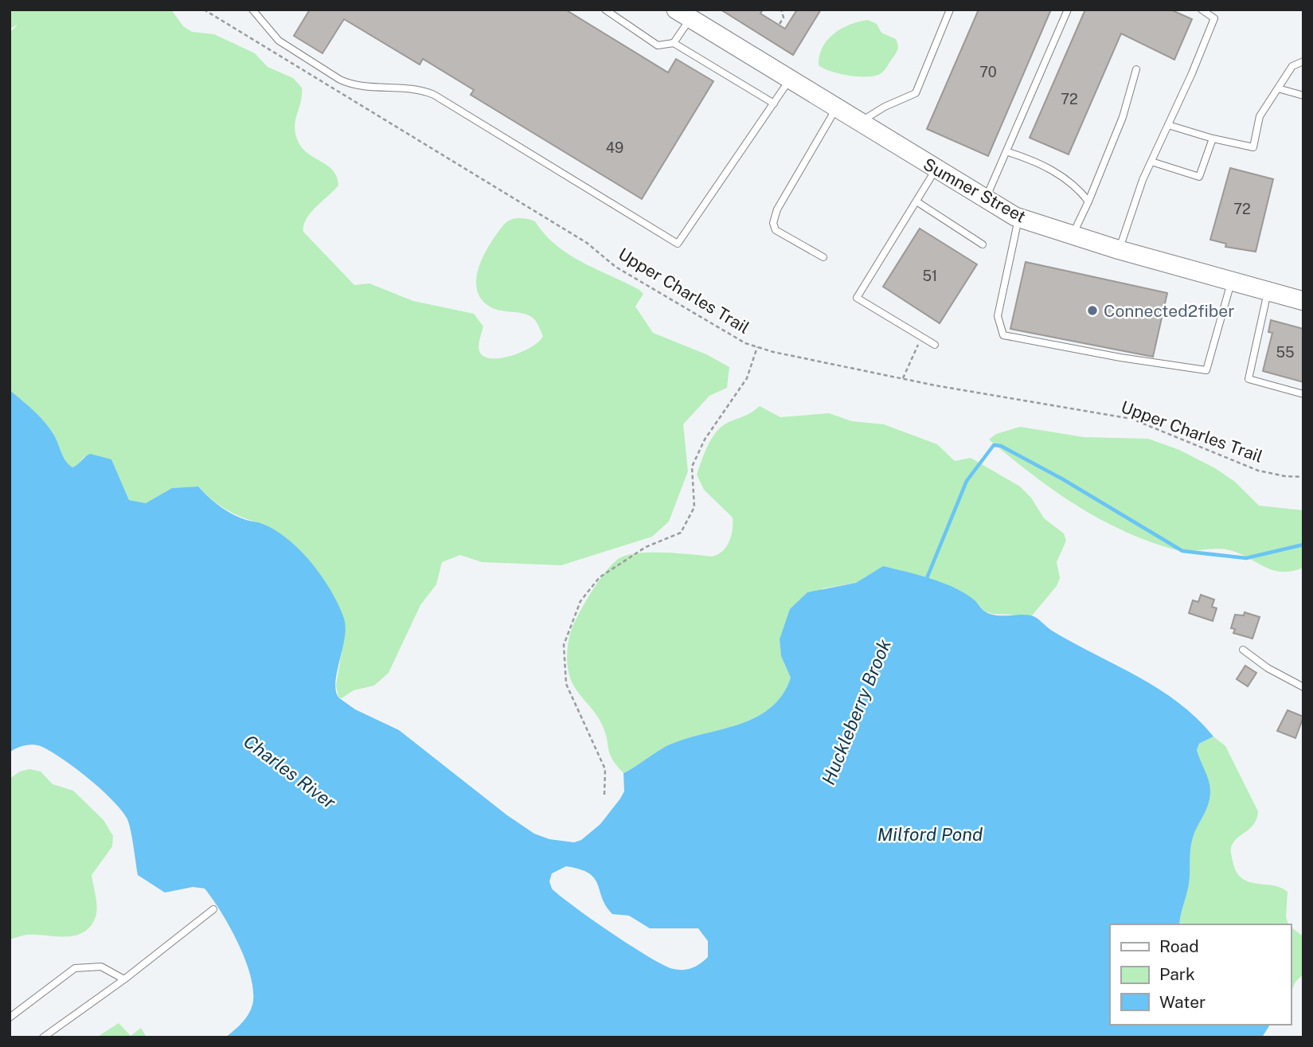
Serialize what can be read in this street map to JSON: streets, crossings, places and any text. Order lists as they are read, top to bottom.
{
  "streets": {
    "street": ["Sumner Street"],
    "path": ["Upper Charles Trail"]
  },
  "water": ["Huckleberry Brook", "Charles River", "Milford Pond"],
  "places": ["Connected2fiber"],
  "house_numbers": [
    "70",
    "72",
    "49",
    "72",
    "51",
    "55"
  ],
  "legend": ["Road", "Park", "Water"]
}
